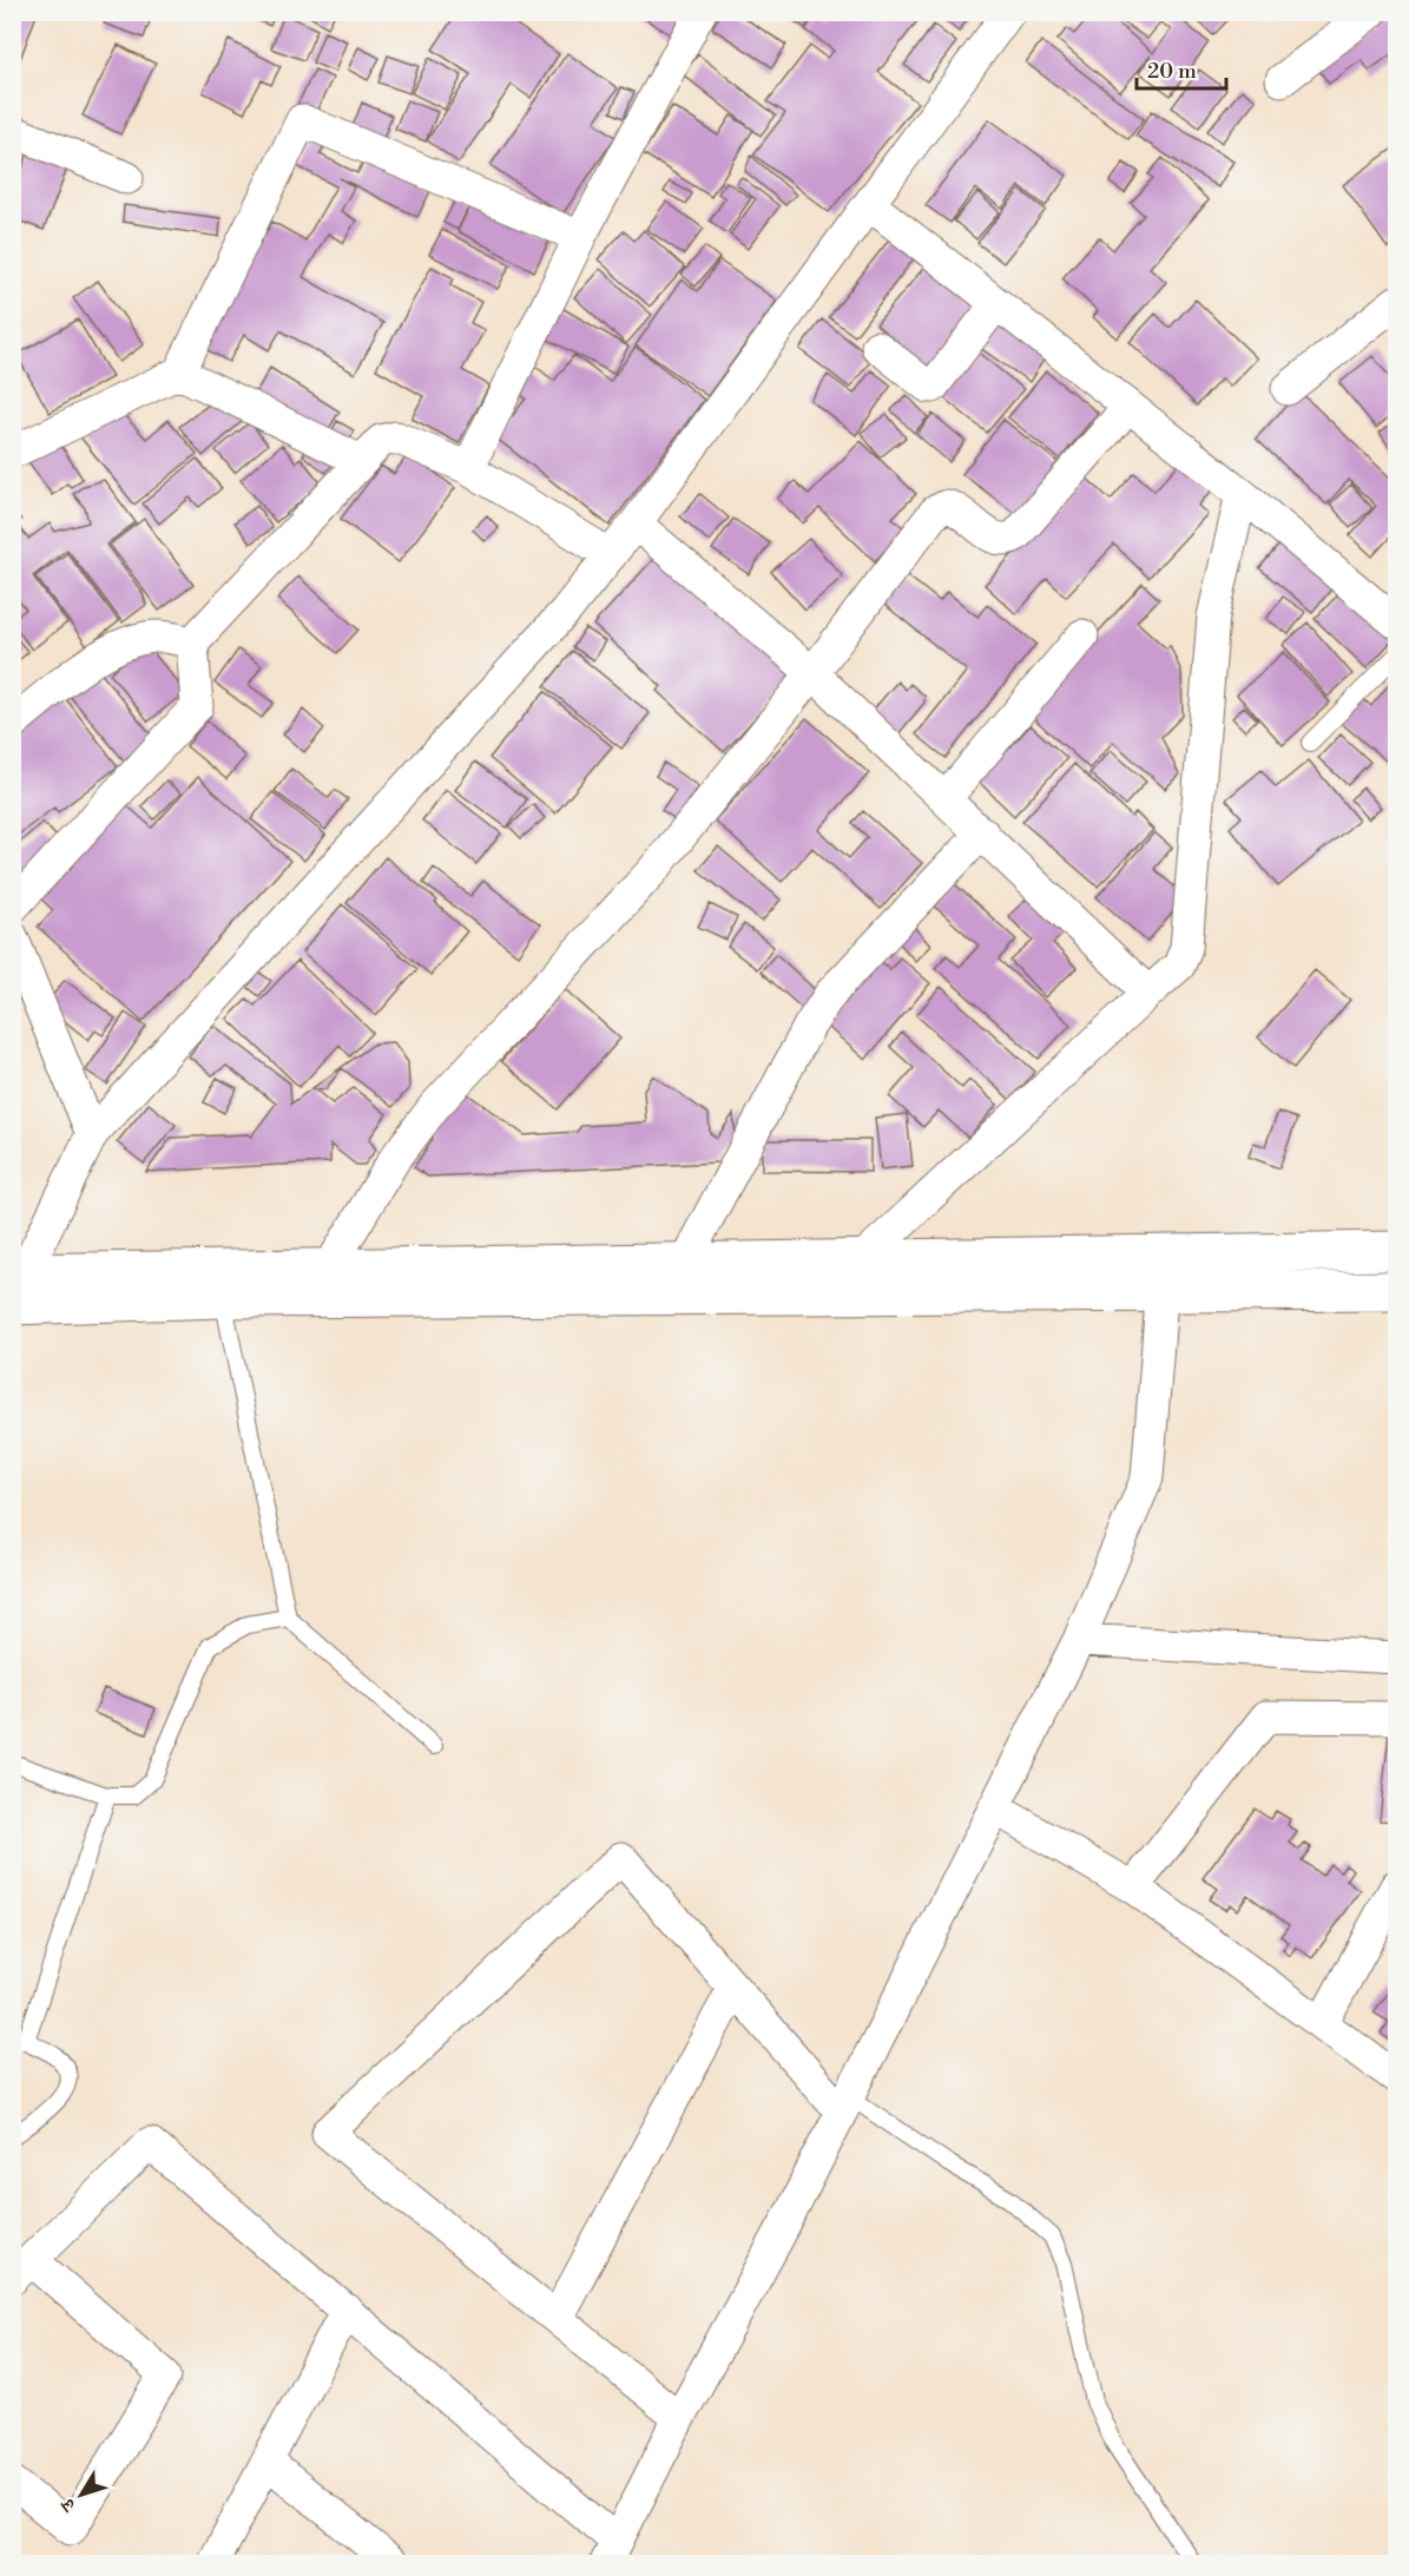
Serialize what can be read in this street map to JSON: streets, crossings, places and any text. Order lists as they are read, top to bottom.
{
  "scale_bar": "20 m",
  "north": "bottom left"
}
